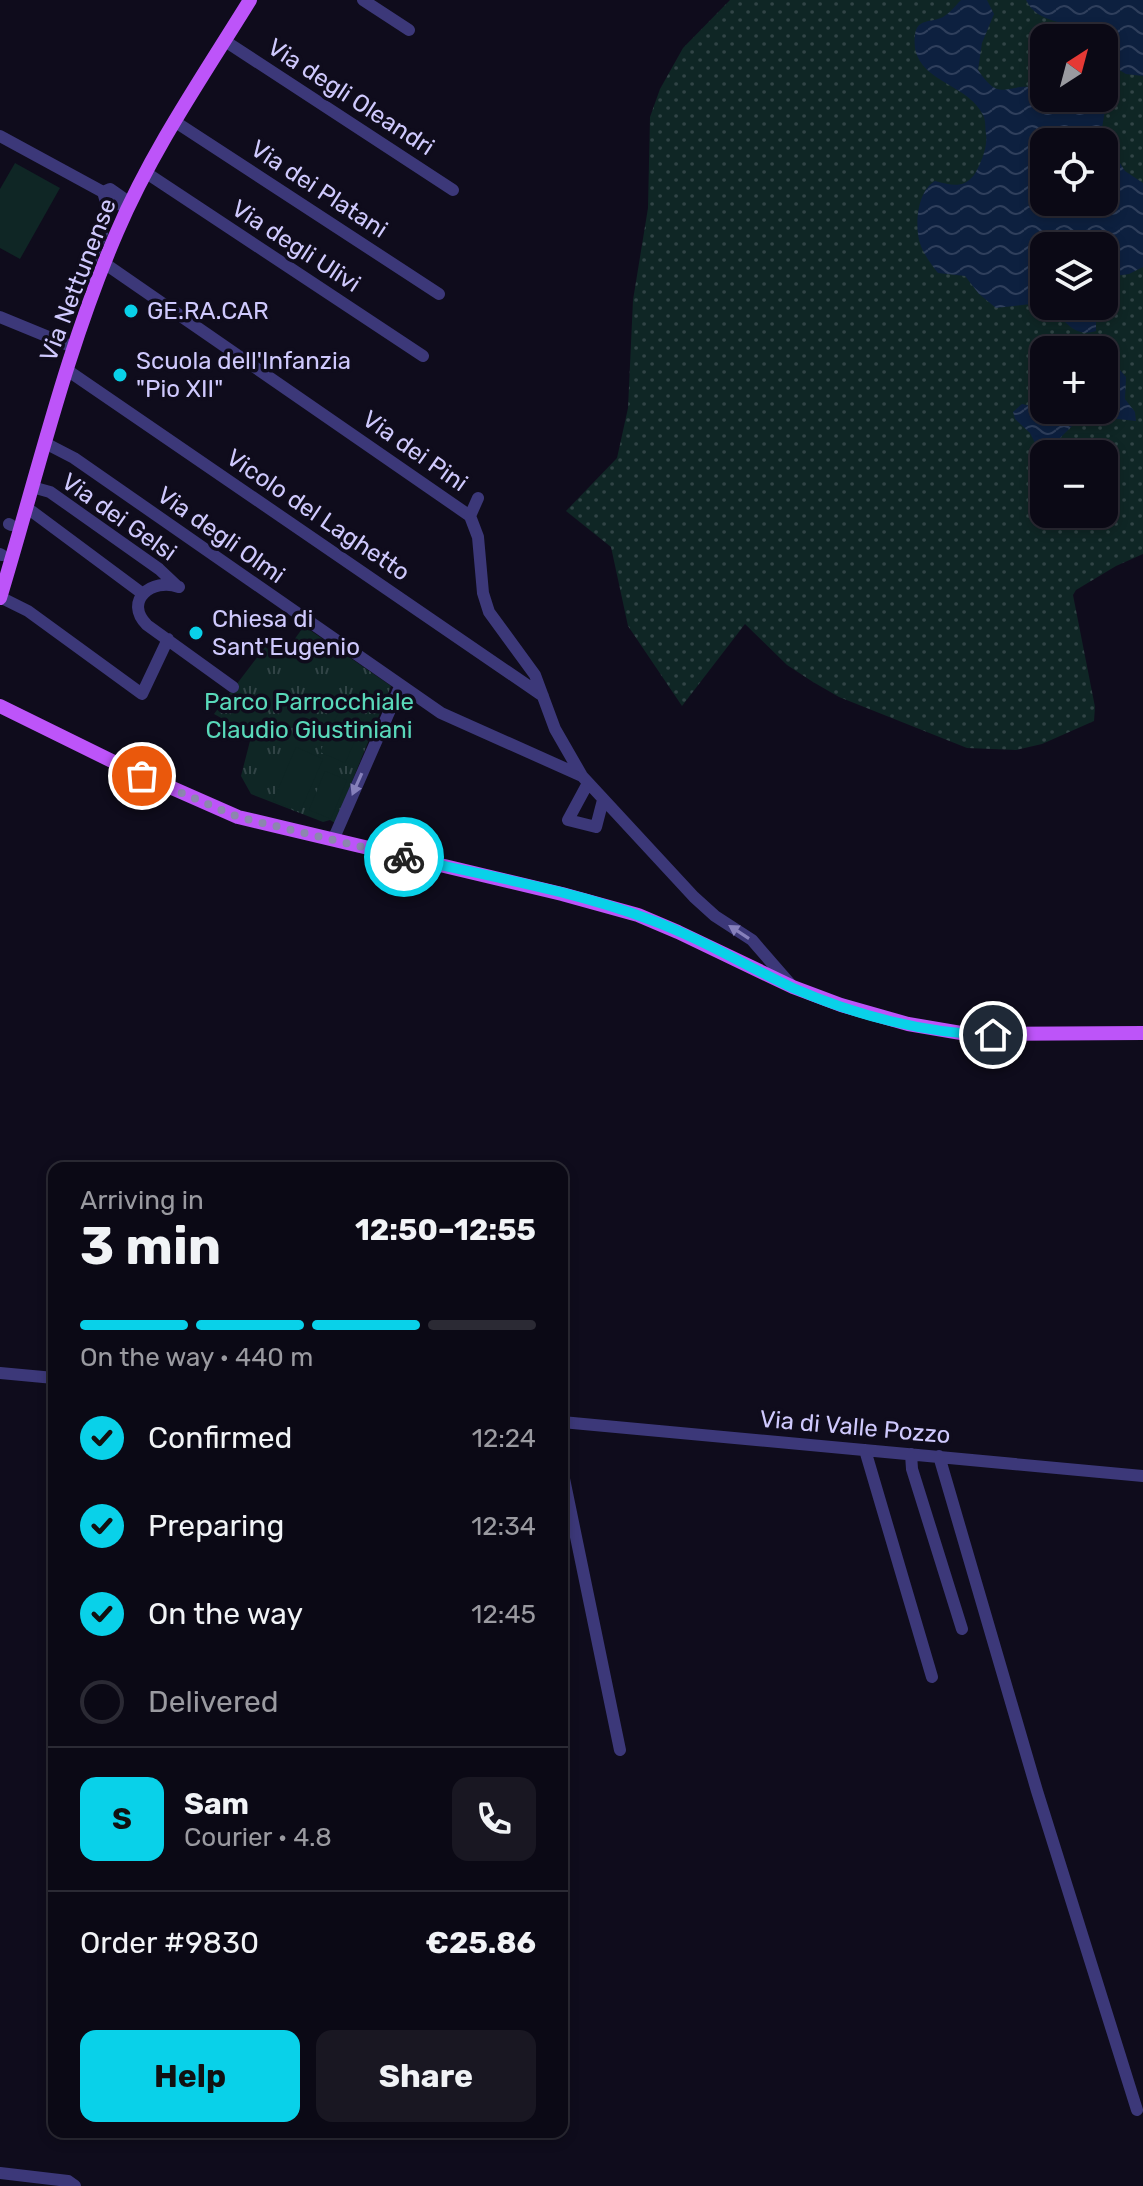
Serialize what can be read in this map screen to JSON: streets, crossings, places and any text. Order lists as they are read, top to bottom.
{
  "streets": {
    "main road": ["Via Nettunense"],
    "street": [
      "Via degli Oleandri",
      "Via dei Platani",
      "Via degli Ulivi",
      "Via dei Pini",
      "Vicolo del Laghetto",
      "Via dei Gelsi",
      "Via degli Olmi",
      "Via di Valle Pozzo"
    ]
  },
  "crossings": [
    ["Via degli Oleandri", "Via Nettunense"],
    ["Via dei Platani", "Via Nettunense"],
    ["Via degli Ulivi", "Via Nettunense"],
    ["Via Nettunense", "Via dei Pini"],
    ["Via Nettunense", "Vicolo del Laghetto"],
    ["Via Nettunense", "Via dei Gelsi"],
    ["Via Nettunense", "Via degli Olmi"]
  ],
  "parks": ["Parco Parrocchiale Claudio Giustiniani"],
  "places": ["GE.RA.CAR", "Scuola dell'Infanzia \"Pio XII\"", "Chiesa di Sant'Eugenio"],
  "north": "top right",
  "page": {
    "map_buttons": ["+", "−"],
    "heading": ["3 min", "Arriving in", "12:50–12:55"],
    "panel": [
      "Sam",
      "Courier · 4.8",
      "Order #9830",
      "€25.86"
    ],
    "bar": "On the way · 440 m",
    "list": [
      ["Confirmed", "12:24"],
      ["Preparing", "12:34"],
      ["On the way", "12:45"],
      "Delivered"
    ],
    "round": "S",
    "buttons": ["Help", "Share"]
  }
}
